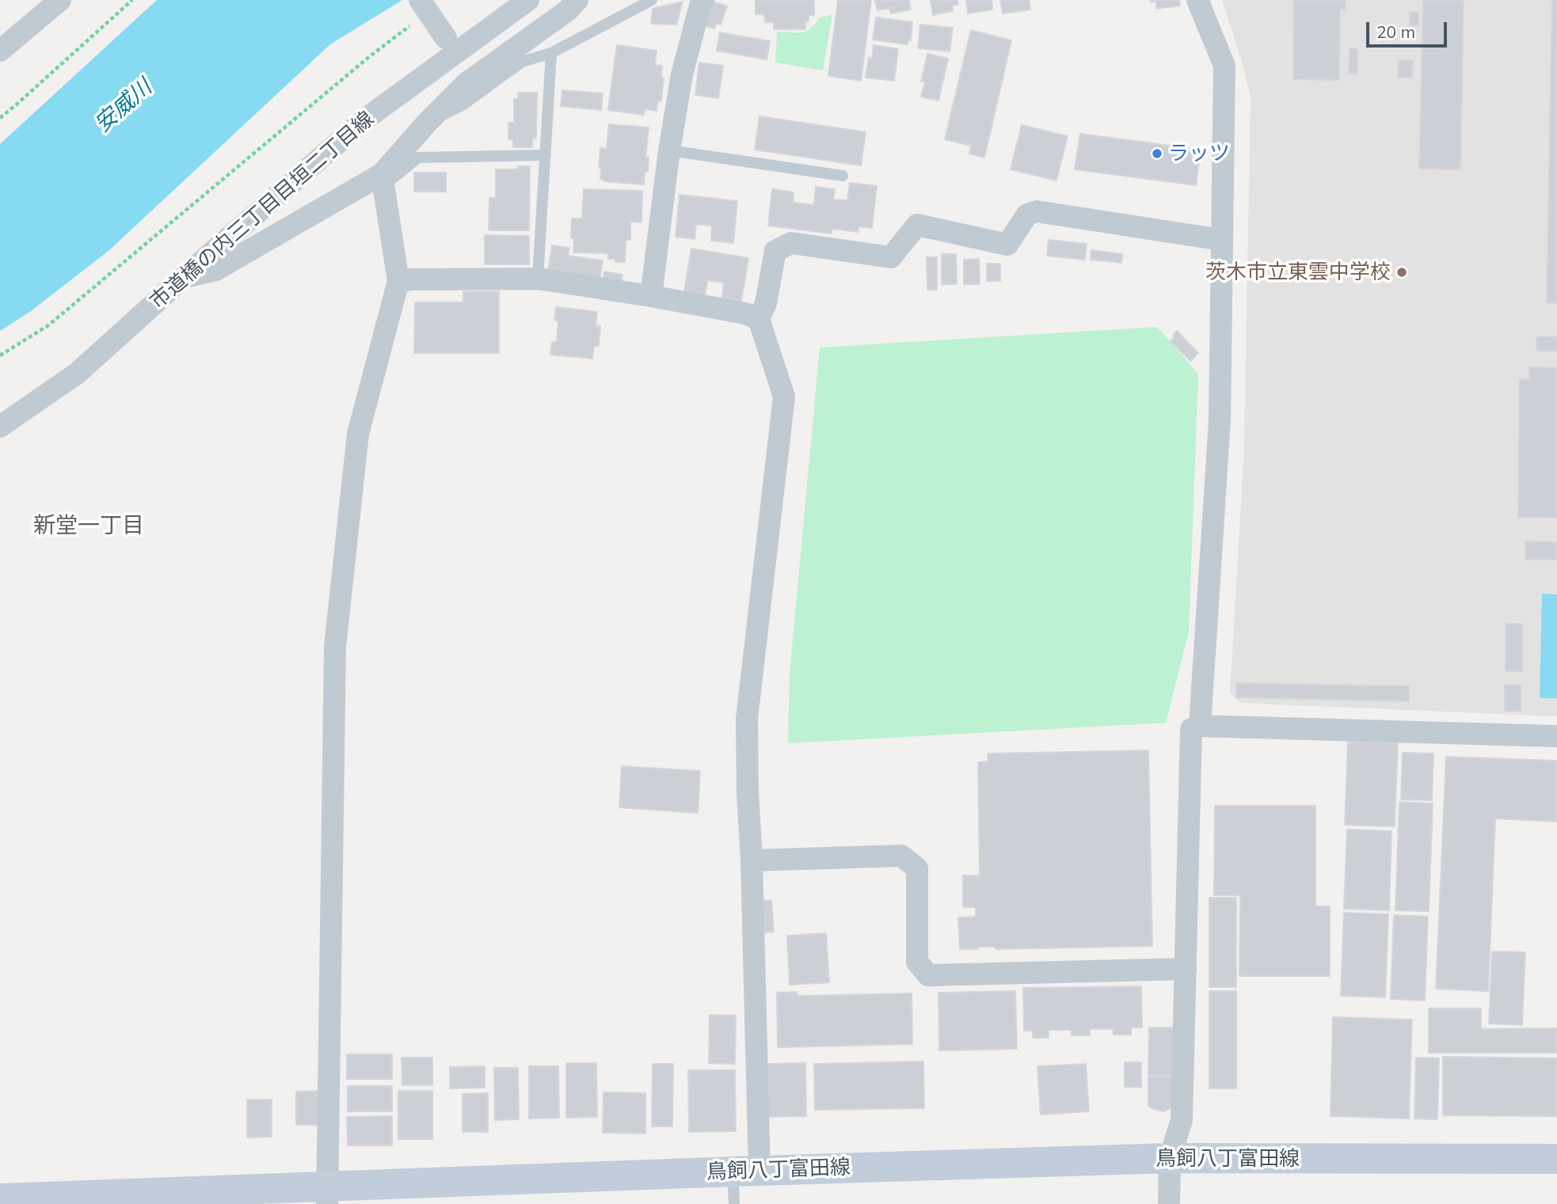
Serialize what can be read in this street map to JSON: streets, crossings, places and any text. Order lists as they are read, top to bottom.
{
  "streets": {
    "main road": ["鳥飼八丁富田線"],
    "street": ["市道橋の内三丁目目垣二丁目線"]
  },
  "districts": ["新堂一丁目"],
  "water": ["安威川"],
  "places": ["ラッツ", "茨木市立東雲中学校"],
  "scale_bar": "20 m"
}
